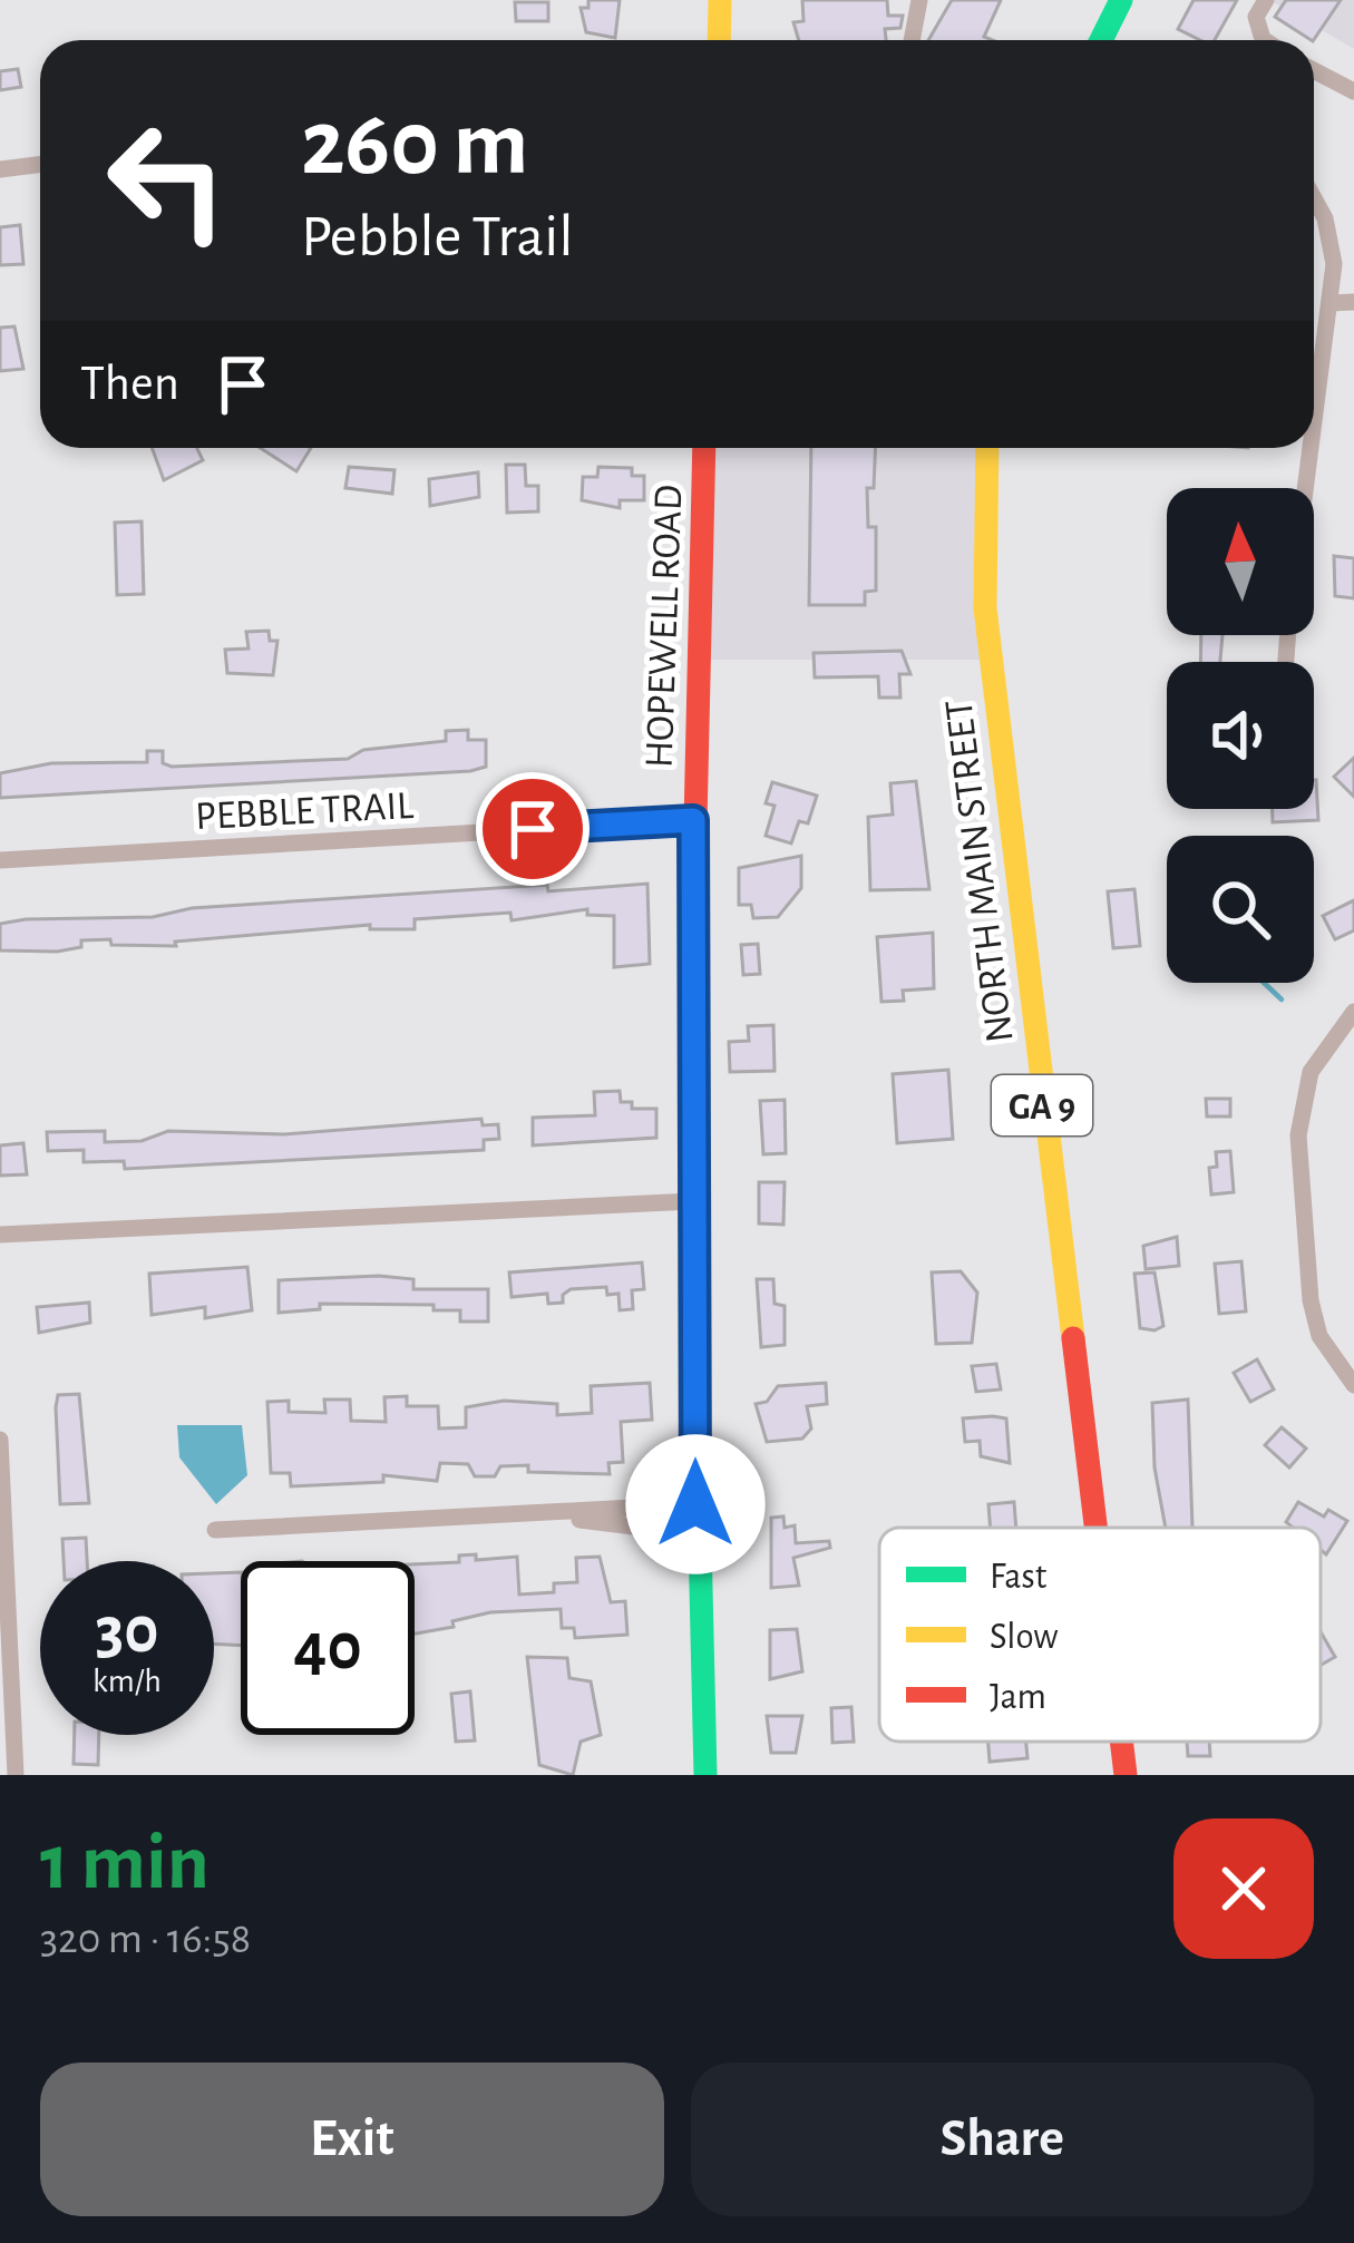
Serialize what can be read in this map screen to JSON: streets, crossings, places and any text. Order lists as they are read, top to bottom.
{
  "streets": {
    "main road": ["HOPEWELL ROAD", "NORTH MAIN STREET", "GA 9"],
    "street": ["PEBBLE TRAIL"]
  },
  "crossings": [
    ["HOPEWELL ROAD", "PEBBLE TRAIL"]
  ],
  "legend": ["Fast", "Slow", "Jam"],
  "north": "top",
  "page": {
    "turn": ["260 m", "Pebble Trail"],
    "then": "Then",
    "speed": "30 km/h",
    "limit": "40",
    "heading": ["1 min", "320 m · 16:58"],
    "buttons": ["Exit", "Share"]
  }
}
